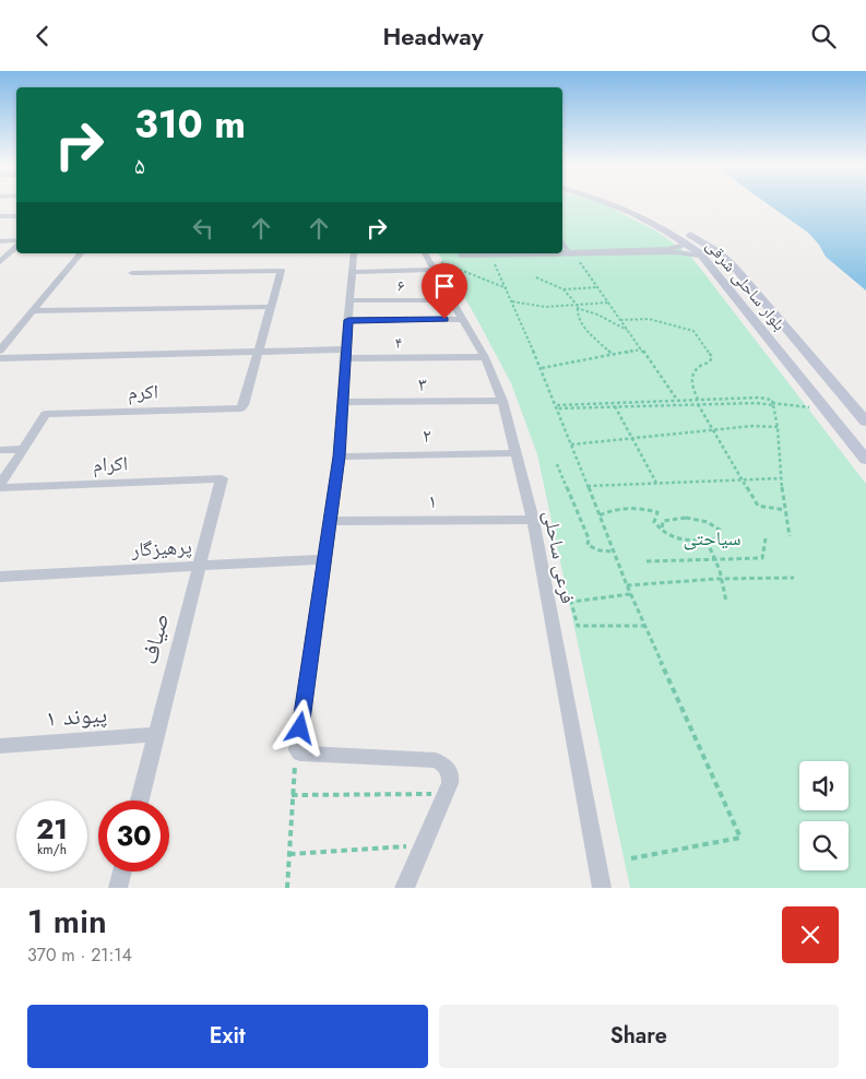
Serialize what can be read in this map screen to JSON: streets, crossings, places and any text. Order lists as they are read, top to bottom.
{
  "streets": {
    "main road": ["بلوار ساحلی شرقی"],
    "street": [
      "۶",
      "۴",
      "۳",
      "اکرم",
      "۲",
      "اکرام",
      "۱",
      "پرهیزگار",
      "فرعی ساحلی",
      "صیاف",
      "پیوند ۱"
    ]
  },
  "crossings": [
    ["۶", "فرعی ساحلی"],
    ["۴", "اکرم"],
    ["۴", "فرعی ساحلی"],
    ["۳", "فرعی ساحلی"],
    ["۲", "فرعی ساحلی"],
    ["اکرام", "صیاف"],
    ["۱", "فرعی ساحلی"],
    ["پرهیزگار", "صیاف"],
    ["صیاف", "پیوند ۱"]
  ],
  "parks": ["سیاحتی"],
  "page": {
    "header": "Headway",
    "turn": ["310 m", "۵"],
    "speed": "21 km/h",
    "limit": "30",
    "heading": ["1 min", "370 m · 21:14"],
    "buttons": ["Exit", "Share"]
  }
}
